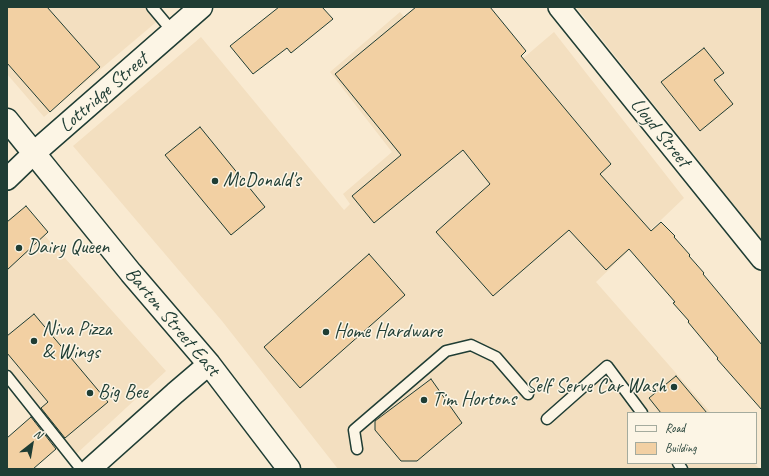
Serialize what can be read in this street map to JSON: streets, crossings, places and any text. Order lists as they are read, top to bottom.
{
  "streets": {
    "main road": ["Lottridge Street", "Barton Street East"],
    "street": ["Lloyd Street"]
  },
  "crossings": [
    ["Lottridge Street", "Barton Street East"]
  ],
  "places": [
    "McDonald's",
    "Dairy Queen",
    "Home Hardware",
    "Niva Pizza & Wings",
    "Self Serve Car Wash",
    "Big Bee",
    "Tim Hortons"
  ],
  "legend": ["Road", "Building"],
  "north": "top right"
}
